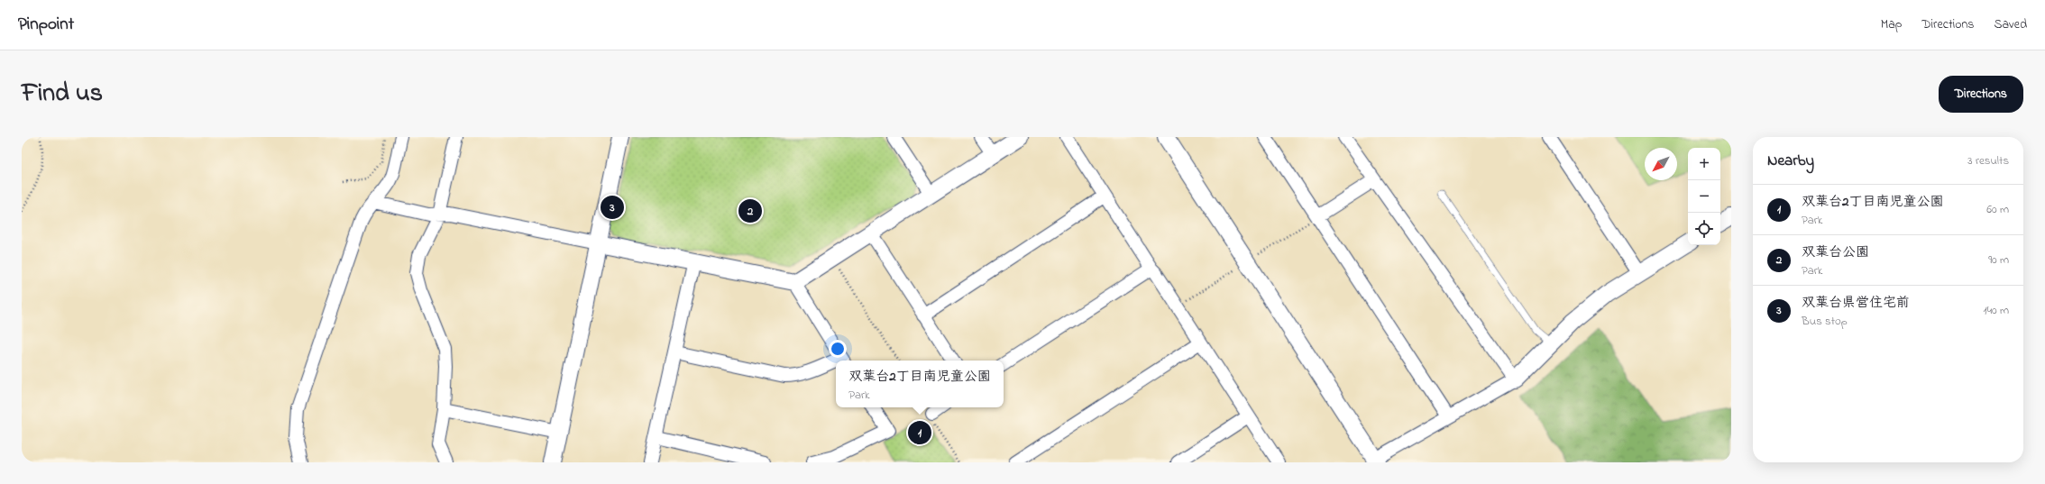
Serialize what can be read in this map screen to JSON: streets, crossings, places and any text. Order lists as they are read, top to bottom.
{
  "north": "bottom left",
  "page": {
    "header": "Pinpoint",
    "nav": ["Map", "Directions", "Saved"],
    "title": "Find us",
    "buttons": "Directions",
    "heading": ["Nearby", "3 results"],
    "map_buttons": ["+", "−"],
    "list": [
      {
        "mark": "1",
        "name": "双葉台2丁目南児童公園",
        "note": "Park",
        "value": "60 m"
      },
      {
        "mark": "2",
        "name": "双葉台公園",
        "note": "Park",
        "value": "90 m"
      },
      {
        "mark": "3",
        "name": "双葉台県営住宅前",
        "note": "Bus stop",
        "value": "140 m"
      }
    ],
    "pins": ["3", "2", "1"],
    "popup": ["双葉台2丁目南児童公園", "Park"]
  }
}
